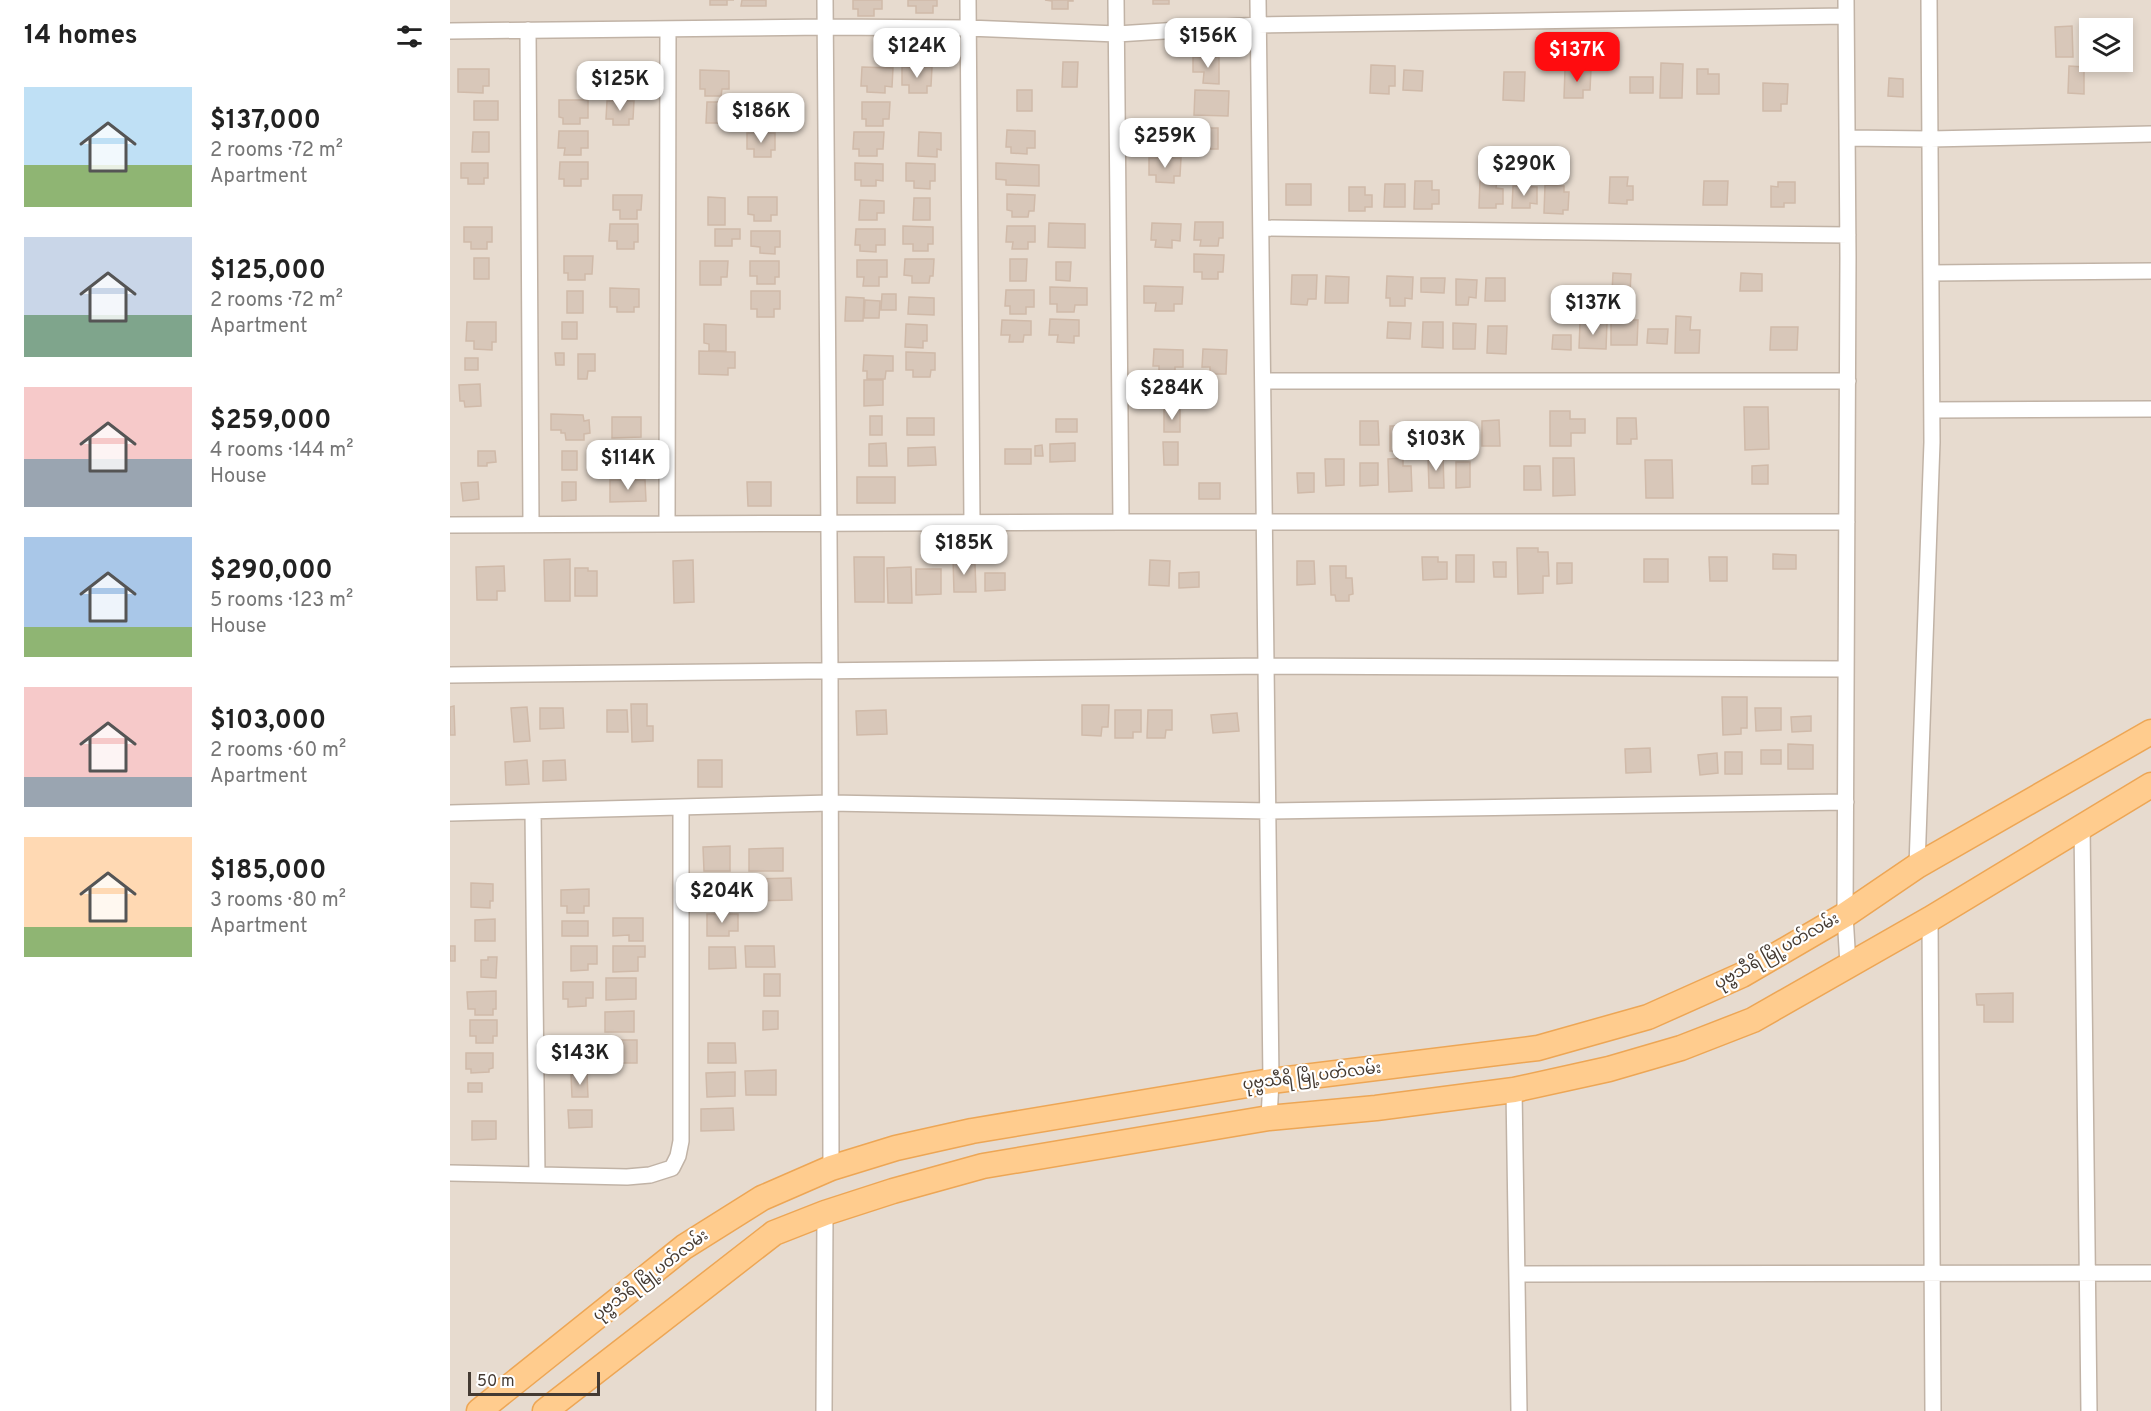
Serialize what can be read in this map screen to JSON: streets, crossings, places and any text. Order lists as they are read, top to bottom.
{
  "streets": {
    "main road": ["ပုဗ္ဗသီရိ မြို့ပတ်လမ်း"]
  },
  "scale_bar": "50 m",
  "page": {
    "heading": "14 homes",
    "price": [
      "$156K",
      "$124K",
      "$137K",
      "$125K",
      "$186K",
      "$259K",
      "$290K",
      "$137K",
      "$284K",
      "$103K",
      "$114K",
      "$185K",
      "$204K",
      "$143K"
    ],
    "list": [
      {
        "name": "$137,000",
        "note": "2 rooms · 72 m² · Apartment"
      },
      {
        "name": "$125,000",
        "note": "2 rooms · 72 m² · Apartment"
      },
      {
        "name": "$259,000",
        "note": "4 rooms · 144 m² · House"
      },
      {
        "name": "$290,000",
        "note": "5 rooms · 123 m² · House"
      },
      {
        "name": "$103,000",
        "note": "2 rooms · 60 m² · Apartment"
      },
      {
        "name": "$185,000",
        "note": "3 rooms · 80 m² · Apartment"
      }
    ],
    "scale": "50 m"
  }
}
